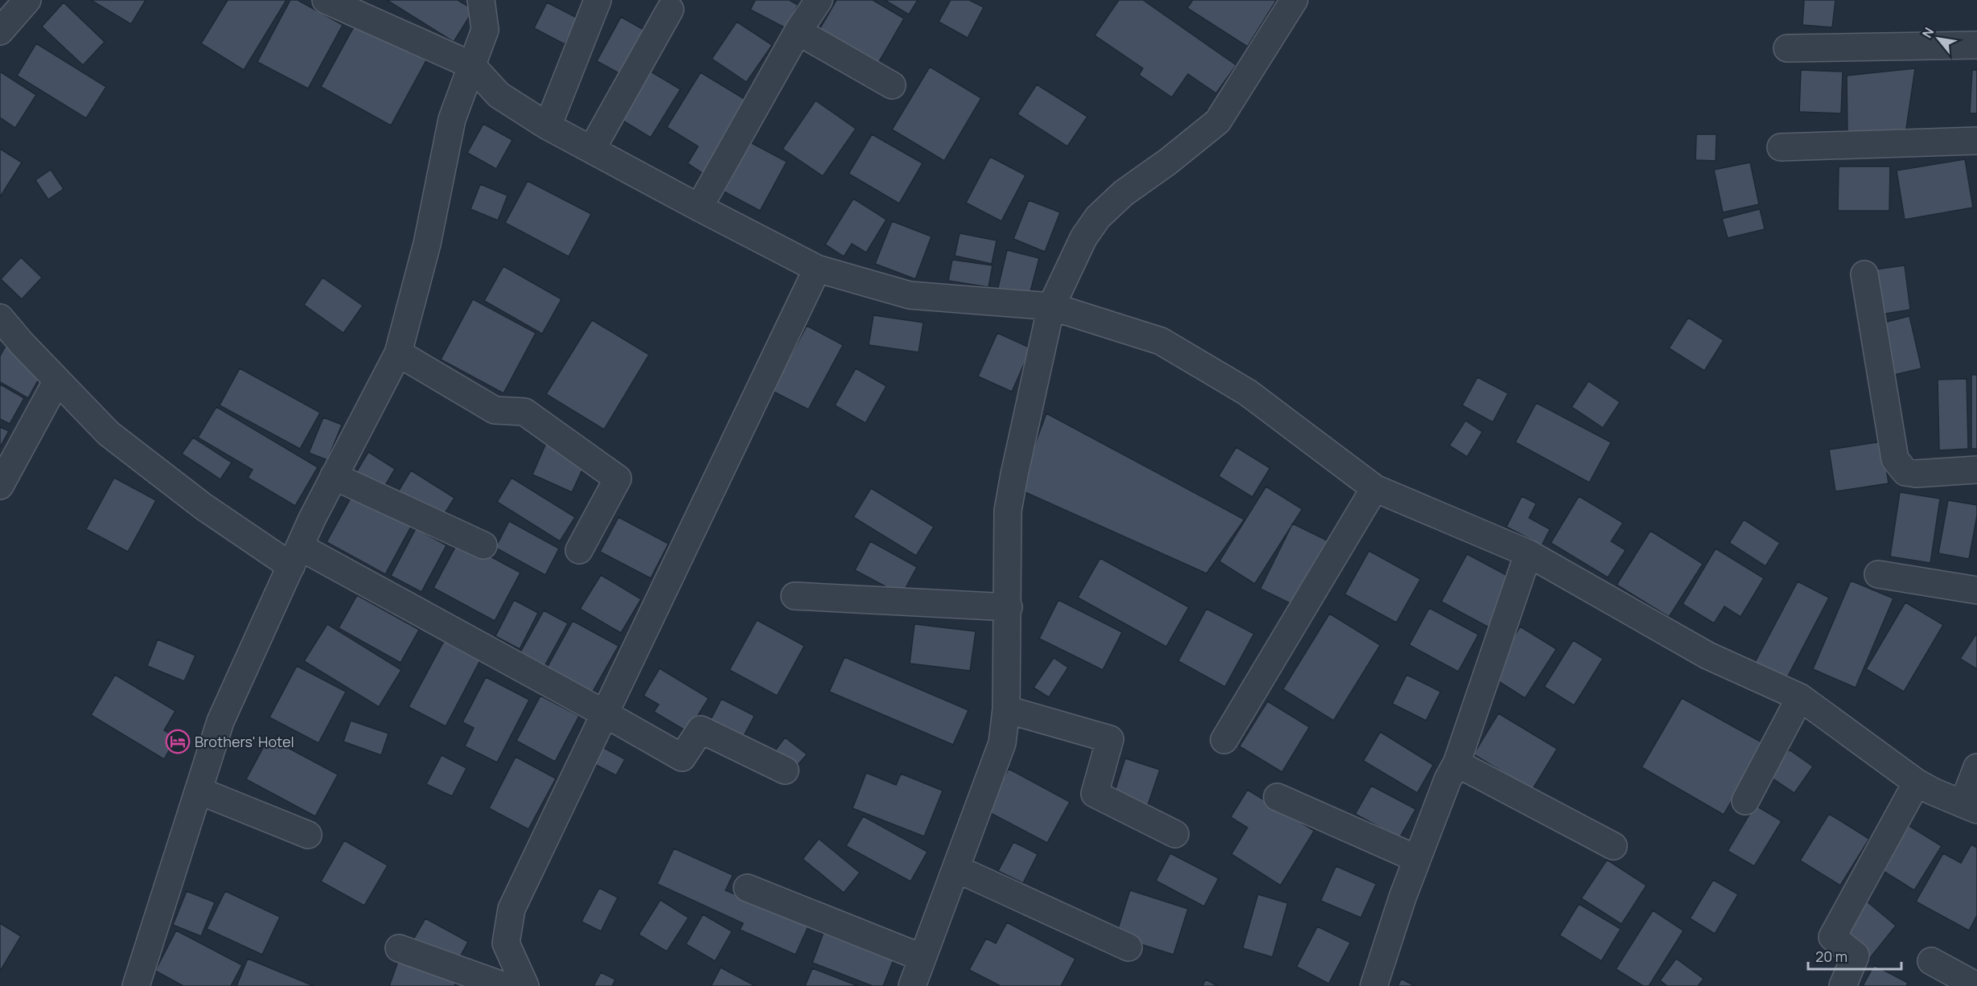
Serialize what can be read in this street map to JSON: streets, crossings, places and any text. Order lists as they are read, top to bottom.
{
  "places": {
    "hotel": ["Brothers' Hotel"]
  },
  "scale_bar": "20 m",
  "north": "top left"
}
